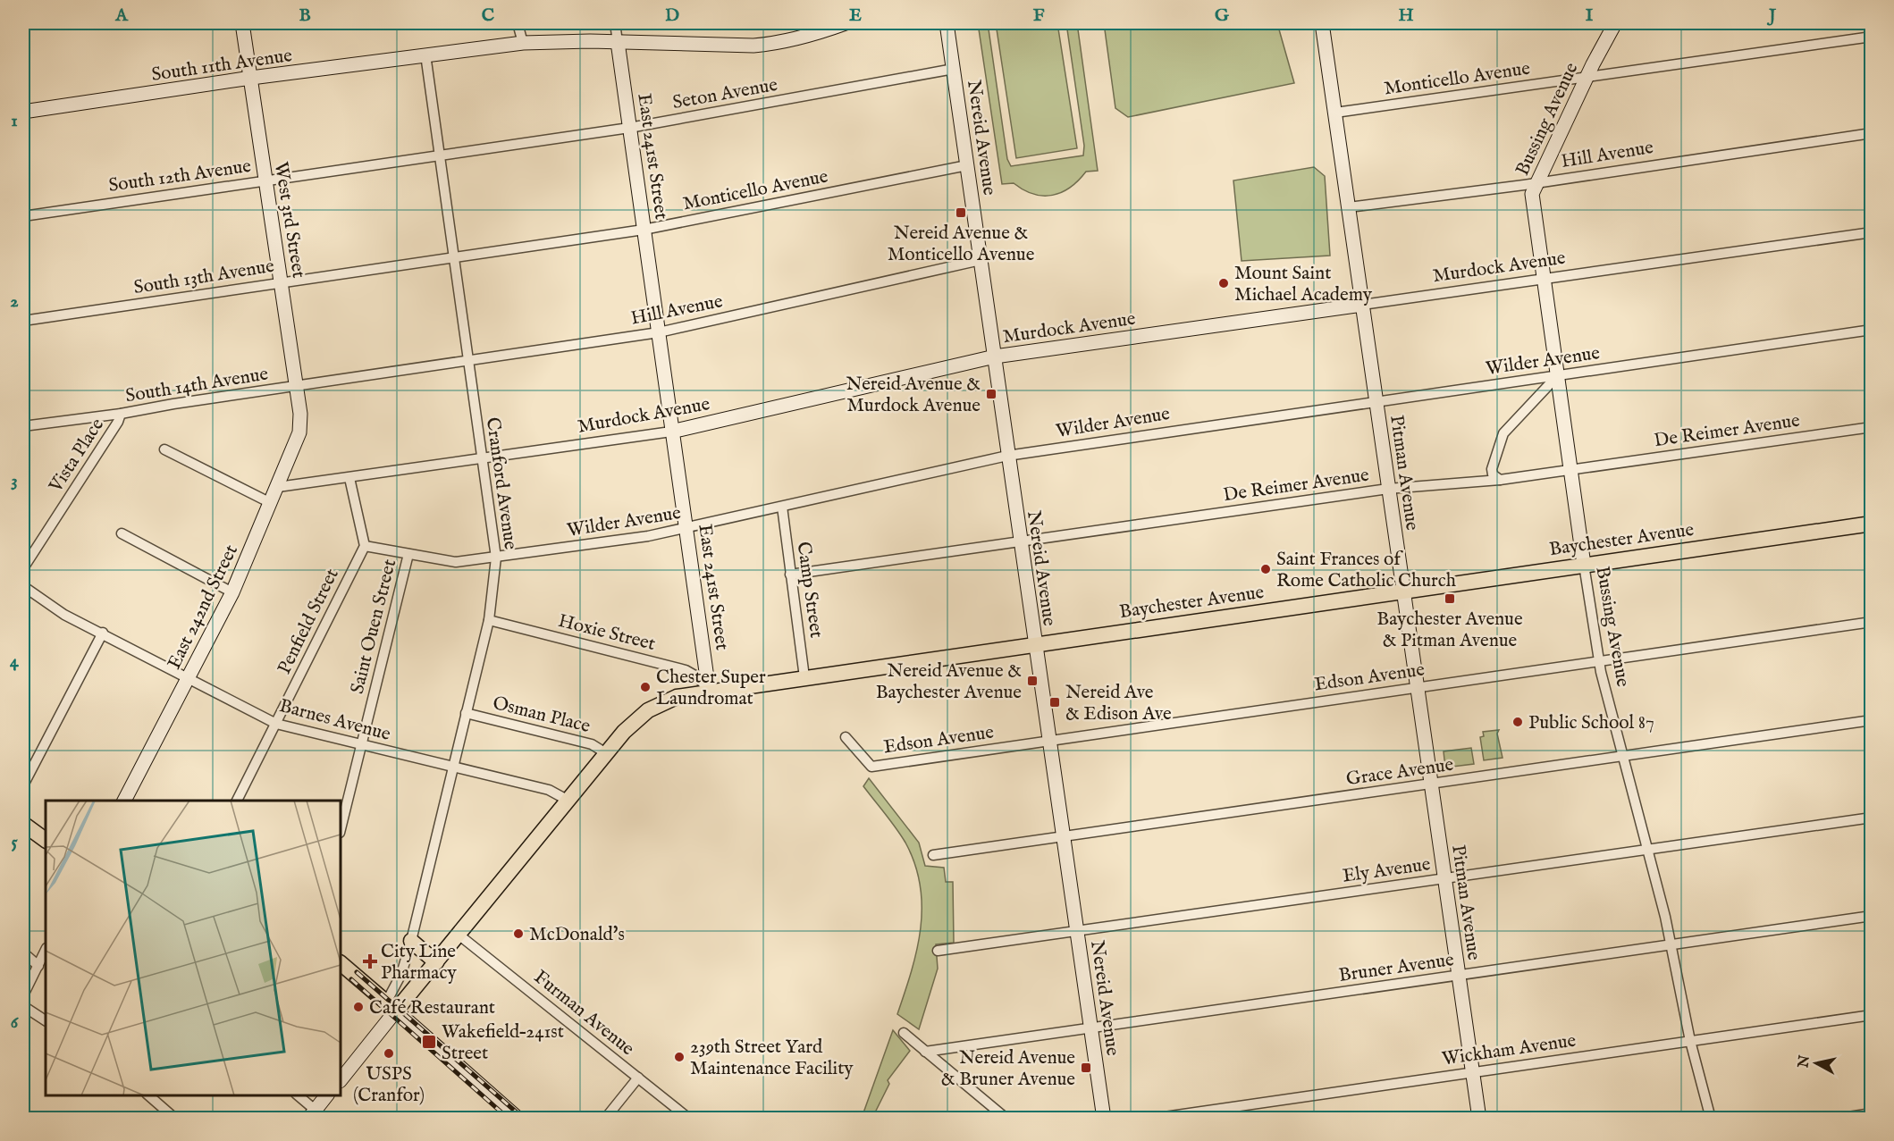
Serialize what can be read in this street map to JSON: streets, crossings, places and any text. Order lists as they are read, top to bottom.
{
  "streets": {
    "main road": ["Baychester Avenue"],
    "street": [
      "South 11th Avenue",
      "Monticello Avenue",
      "Seton Avenue",
      "Bussing Avenue",
      "Nereid Avenue",
      "Hill Avenue",
      "East 241st Street",
      "South 12th Avenue",
      "West 3rd Street",
      "Murdock Avenue",
      "South 13th Avenue",
      "Wilder Avenue",
      "South 14th Avenue",
      "De Reimer Avenue",
      "Vista Place",
      "Pitman Avenue",
      "Cranford Avenue",
      "Camp Street",
      "East 242nd Street",
      "Penfield Street",
      "Saint Ouen Street",
      "Hoxie Street",
      "Edson Avenue",
      "Osman Place",
      "Barnes Avenue",
      "Grace Avenue",
      "Ely Avenue",
      "Bruner Avenue",
      "Furman Avenue",
      "Wickham Avenue"
    ]
  },
  "crossings": [
    ["South 11th Avenue", "East 241st Street"],
    ["South 11th Avenue", "West 3rd Street"],
    ["South 11th Avenue", "Cranford Avenue"],
    ["Monticello Avenue", "Bussing Avenue"],
    ["Monticello Avenue", "Nereid Avenue"],
    ["Monticello Avenue", "East 241st Street"],
    ["Monticello Avenue", "South 13th Avenue"],
    ["Monticello Avenue", "Pitman Avenue"],
    ["Monticello Avenue", "Cranford Avenue"],
    ["Seton Avenue", "Nereid Avenue"],
    ["Seton Avenue", "East 241st Street"],
    ["Seton Avenue", "South 12th Avenue"],
    ["Seton Avenue", "Cranford Avenue"],
    ["Bussing Avenue", "Hill Avenue"],
    ["Bussing Avenue", "Murdock Avenue"],
    ["Bussing Avenue", "Wilder Avenue"],
    ["Bussing Avenue", "De Reimer Avenue"],
    ["Bussing Avenue", "Baychester Avenue"],
    ["Bussing Avenue", "Edson Avenue"],
    ["Bussing Avenue", "Grace Avenue"],
    ["Bussing Avenue", "Ely Avenue"],
    ["Bussing Avenue", "Bruner Avenue"],
    ["Bussing Avenue", "Wickham Avenue"],
    ["Nereid Avenue", "Hill Avenue"],
    ["Nereid Avenue", "Murdock Avenue"],
    ["Nereid Avenue", "Wilder Avenue"],
    ["Nereid Avenue", "De Reimer Avenue"],
    ["Nereid Avenue", "Baychester Avenue"],
    ["Nereid Avenue", "Edson Avenue"],
    ["Nereid Avenue", "Grace Avenue"],
    ["Nereid Avenue", "Ely Avenue"],
    ["Nereid Avenue", "Bruner Avenue"],
    ["Hill Avenue", "East 241st Street"],
    ["Hill Avenue", "South 14th Avenue"],
    ["Hill Avenue", "Pitman Avenue"],
    ["Hill Avenue", "Cranford Avenue"],
    ["East 241st Street", "Murdock Avenue"],
    ["East 241st Street", "Wilder Avenue"],
    ["East 241st Street", "Baychester Avenue"],
    ["East 241st Street", "Hoxie Street"],
    ["South 12th Avenue", "West 3rd Street"],
    ["West 3rd Street", "South 13th Avenue"],
    ["West 3rd Street", "South 14th Avenue"],
    ["West 3rd Street", "East 242nd Street"],
    ["Murdock Avenue", "Pitman Avenue"],
    ["Murdock Avenue", "Cranford Avenue"],
    ["Murdock Avenue", "East 242nd Street"],
    ["Wilder Avenue", "Pitman Avenue"],
    ["Wilder Avenue", "Cranford Avenue"],
    ["Wilder Avenue", "Camp Street"],
    ["Wilder Avenue", "Penfield Street"],
    ["Wilder Avenue", "Saint Ouen Street"],
    ["South 14th Avenue", "Vista Place"],
    ["De Reimer Avenue", "Pitman Avenue"],
    ["De Reimer Avenue", "Camp Street"],
    ["Pitman Avenue", "Baychester Avenue"],
    ["Pitman Avenue", "Edson Avenue"],
    ["Pitman Avenue", "Grace Avenue"],
    ["Pitman Avenue", "Ely Avenue"],
    ["Pitman Avenue", "Bruner Avenue"],
    ["Pitman Avenue", "Wickham Avenue"],
    ["Cranford Avenue", "Hoxie Street"],
    ["Cranford Avenue", "Osman Place"],
    ["Cranford Avenue", "Barnes Avenue"],
    ["Baychester Avenue", "Camp Street"],
    ["Baychester Avenue", "Hoxie Street"],
    ["East 242nd Street", "Barnes Avenue"],
    ["Penfield Street", "Barnes Avenue"],
    ["Saint Ouen Street", "Barnes Avenue"]
  ],
  "places": {
    "transit": [
      "Nereid Avenue & Monticello Avenue",
      "Nereid Avenue & Murdock Avenue",
      "Baychester Avenue & Pitman Avenue",
      "Nereid Avenue & Baychester Avenue",
      "Nereid Ave & Edison Ave",
      "Wakefield–241st Street",
      "Nereid Avenue & Bruner Avenue"
    ],
    "other": [
      "Mount Saint Michael Academy",
      "Saint Frances of Rome Catholic Church",
      "Chester Super Laundromat",
      "Public School 87",
      "McDonald's",
      "Café Restaurant",
      "USPS (Cranfor)",
      "239th Street Yard Maintenance Facility"
    ],
    "health": ["City Line Pharmacy"]
  },
  "north": "left",
  "grid": {
    "columns": [
      "A",
      "B",
      "C",
      "D",
      "E",
      "F",
      "G",
      "H",
      "I",
      "J"
    ],
    "rows": [
      "1",
      "2",
      "3",
      "4",
      "5",
      "6"
    ]
  }
}
